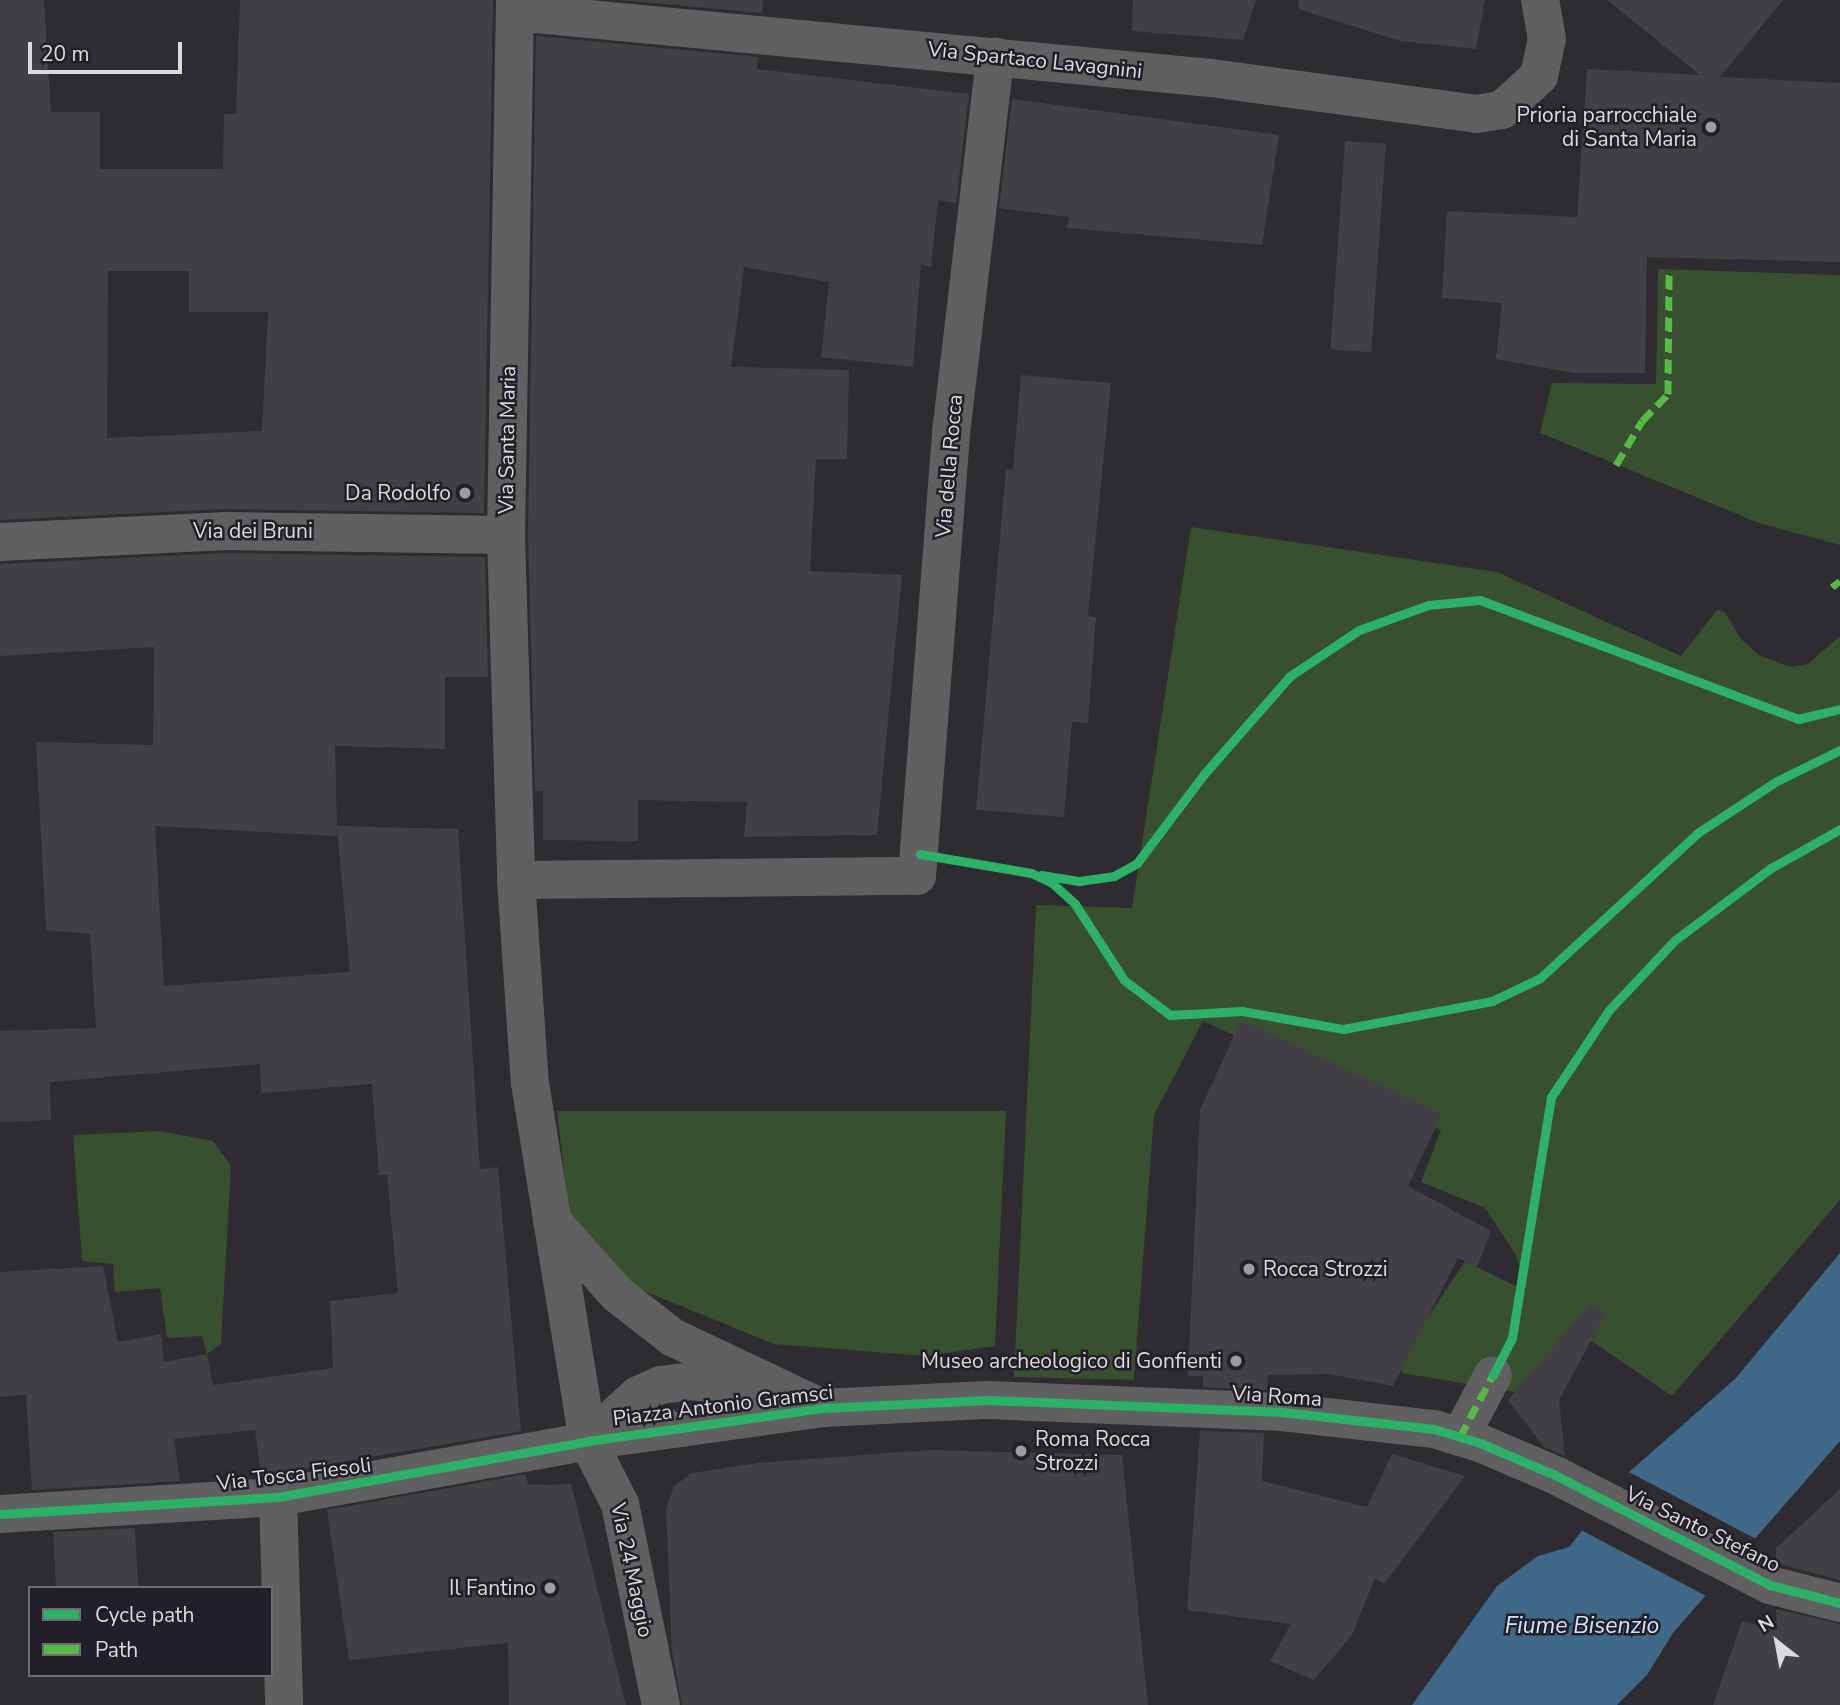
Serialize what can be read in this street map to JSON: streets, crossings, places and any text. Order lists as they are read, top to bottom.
{
  "streets": {
    "street": [
      "Via Spartaco Lavagnini",
      "Via Santa Maria",
      "Via della Rocca",
      "Via dei Bruni",
      "Via Roma",
      "Piazza Antonio Gramsci",
      "Via Tosca Fiesoli",
      "Via Santo Stefano",
      "Via 24 Maggio"
    ]
  },
  "crossings": [
    ["Via Spartaco Lavagnini", "Via Santa Maria"],
    ["Via Spartaco Lavagnini", "Via della Rocca"],
    ["Via Santa Maria", "Via della Rocca"],
    ["Via Santa Maria", "Via dei Bruni"],
    ["Via Santa Maria", "Piazza Antonio Gramsci"],
    ["Via della Rocca", "Piazza Antonio Gramsci"],
    ["Via Roma", "Piazza Antonio Gramsci"],
    ["Via Roma", "Via Santo Stefano"],
    ["Piazza Antonio Gramsci", "Via Tosca Fiesoli"],
    ["Piazza Antonio Gramsci", "Via 24 Maggio"],
    ["Via Tosca Fiesoli", "Via 24 Maggio"]
  ],
  "water": ["Fiume Bisenzio"],
  "places": [
    "Prioria parrocchiale di Santa Maria",
    "Da Rodolfo",
    "Rocca Strozzi",
    "Museo archeologico di Gonfienti",
    "Roma Rocca Strozzi",
    "Il Fantino"
  ],
  "legend": ["Cycle path", "Path"],
  "scale_bar": "20 m",
  "north": "top left"
}
